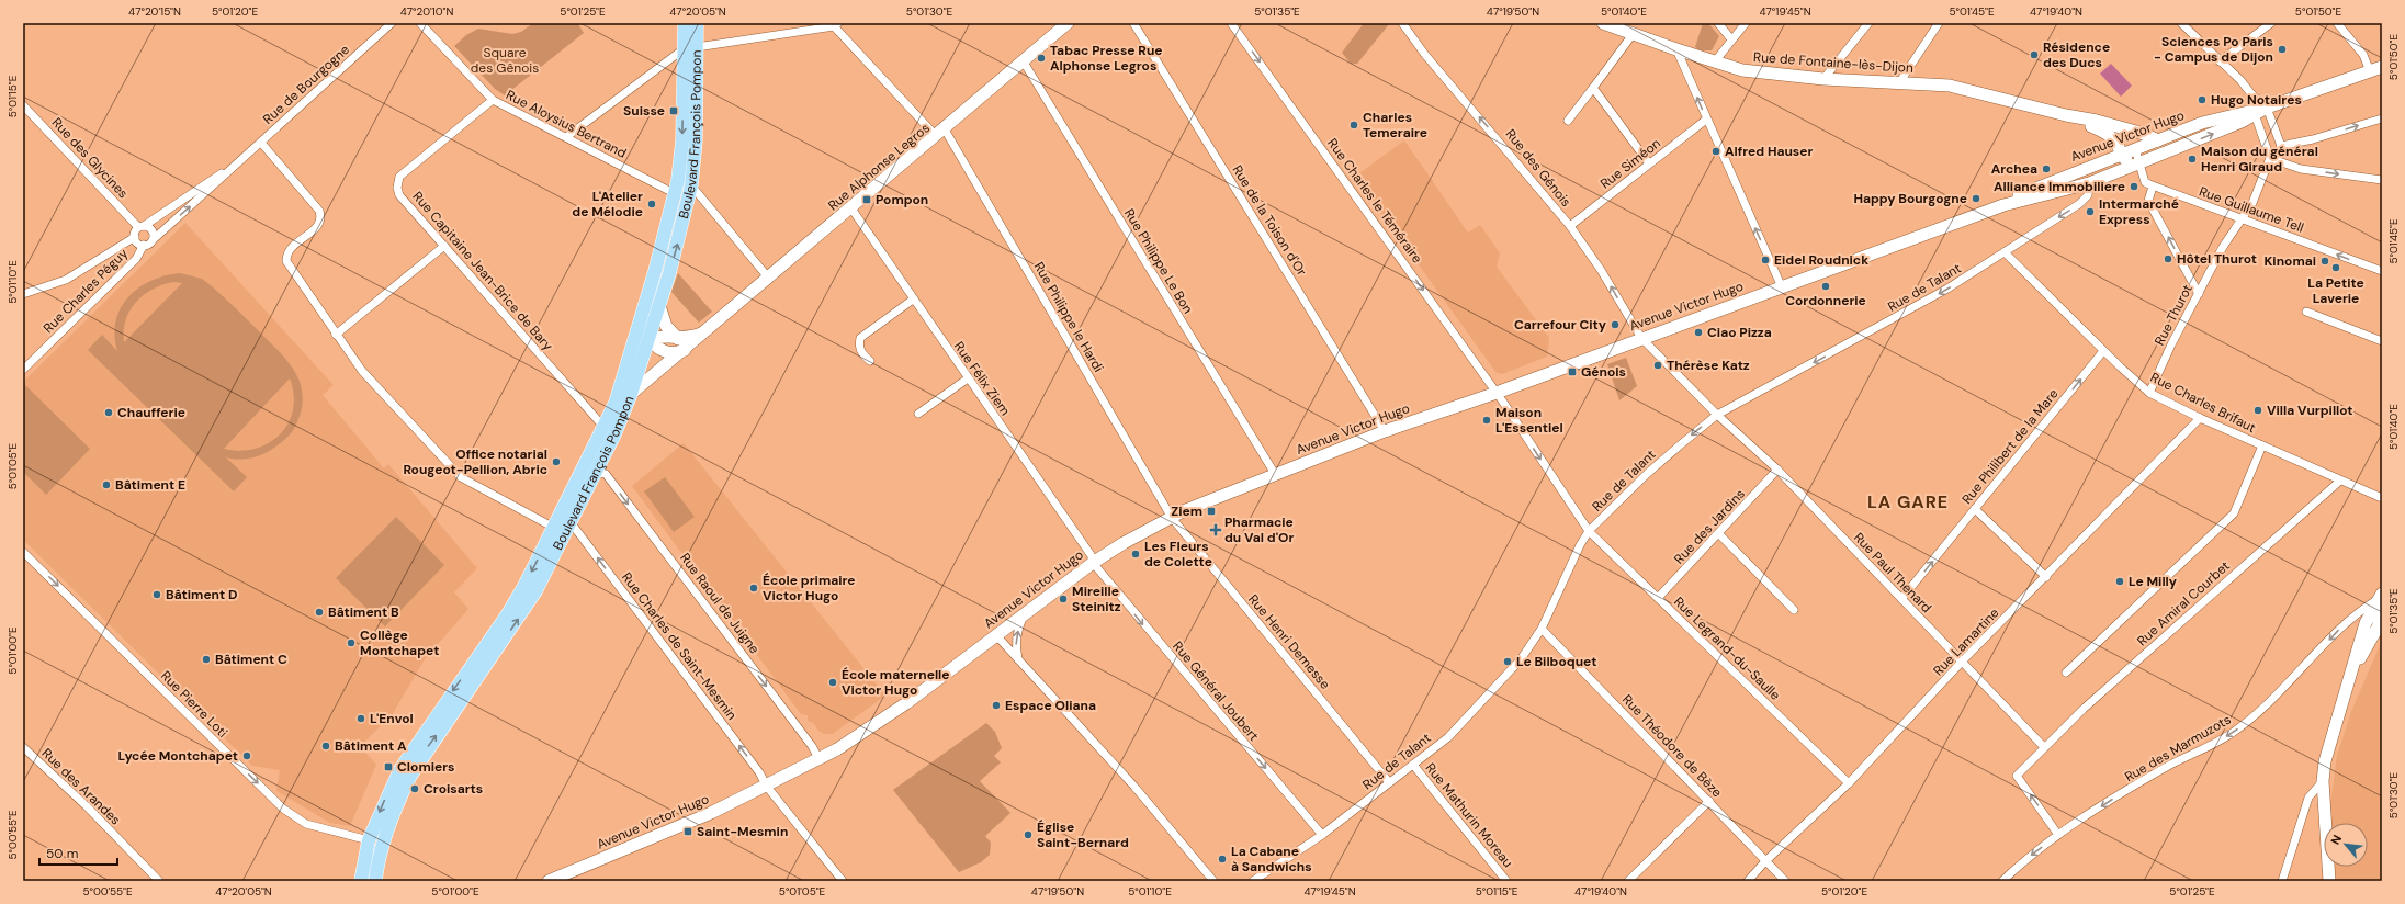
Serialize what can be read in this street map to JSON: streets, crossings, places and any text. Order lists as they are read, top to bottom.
{
  "streets": {
    "main road": [
      "Rue de Fontaine-lès-Dijon",
      "Boulevard François Pompon",
      "Avenue Victor Hugo",
      "Rue Alphonse Legros"
    ],
    "street": [
      "Rue de Bourgogne",
      "Rue Aloysius Bertrand",
      "Rue des Glycines",
      "Rue Siméon",
      "Rue des Génois",
      "Rue Charles le Téméraire",
      "Rue Guillaume Tell",
      "Rue de la Toison d'Or",
      "Rue Philippe Le Bon",
      "Rue Capitaine Jean-Brice de Bary",
      "Rue de Talant",
      "Rue Charles Péguy",
      "Rue Thurot",
      "Rue Philippe le Hardi",
      "Rue Félix Ziem",
      "Rue Charles Brifaut",
      "Rue Philibert de la Mare",
      "Rue des Jardins",
      "Rue Paul Thenard",
      "Rue Raoul de Juigne",
      "Rue Amiral Courbet",
      "Rue Henri Demesse",
      "Rue Lamartine",
      "Rue Charles de Saint-Mesmin",
      "Rue Legrand-du-Saulle",
      "Rue Général Joubert",
      "Rue Pierre Loti",
      "Rue Théodore de Bèze",
      "Rue des Marmuzots",
      "Rue des Arandes",
      "Rue Mathurin Moreau"
    ]
  },
  "crossings": [
    ["Rue de Fontaine-lès-Dijon", "Avenue Victor Hugo"],
    ["Rue de Bourgogne", "Rue des Glycines"],
    ["Rue de Bourgogne", "Rue Charles Péguy"],
    ["Rue Aloysius Bertrand", "Boulevard François Pompon"],
    ["Rue Aloysius Bertrand", "Rue Capitaine Jean-Brice de Bary"],
    ["Boulevard François Pompon", "Rue Alphonse Legros"],
    ["Boulevard François Pompon", "Rue Capitaine Jean-Brice de Bary"],
    ["Boulevard François Pompon", "Rue Raoul de Juigne"],
    ["Boulevard François Pompon", "Rue Charles de Saint-Mesmin"],
    ["Boulevard François Pompon", "Rue Pierre Loti"],
    ["Avenue Victor Hugo", "Rue des Génois"],
    ["Avenue Victor Hugo", "Rue Charles le Téméraire"],
    ["Avenue Victor Hugo", "Rue de la Toison d'Or"],
    ["Avenue Victor Hugo", "Rue Philippe Le Bon"],
    ["Avenue Victor Hugo", "Rue de Talant"],
    ["Avenue Victor Hugo", "Rue Philippe le Hardi"],
    ["Avenue Victor Hugo", "Rue Félix Ziem"],
    ["Avenue Victor Hugo", "Rue Paul Thenard"],
    ["Avenue Victor Hugo", "Rue Raoul de Juigne"],
    ["Avenue Victor Hugo", "Rue Henri Demesse"],
    ["Avenue Victor Hugo", "Rue Charles de Saint-Mesmin"],
    ["Avenue Victor Hugo", "Rue Général Joubert"],
    ["Rue des Glycines", "Rue Charles Péguy"],
    ["Rue Siméon", "Rue des Génois"],
    ["Rue Alphonse Legros", "Rue Philippe Le Bon"],
    ["Rue Alphonse Legros", "Rue Philippe le Hardi"],
    ["Rue Alphonse Legros", "Rue Félix Ziem"],
    ["Rue des Génois", "Rue Paul Thenard"],
    ["Rue Charles le Téméraire", "Rue de Talant"],
    ["Rue Charles le Téméraire", "Rue Legrand-du-Saulle"],
    ["Rue Guillaume Tell", "Rue Thurot"],
    ["Rue de Talant", "Rue Charles Brifaut"],
    ["Rue de Talant", "Rue Paul Thenard"],
    ["Rue de Talant", "Rue Henri Demesse"],
    ["Rue de Talant", "Rue Legrand-du-Saulle"],
    ["Rue de Talant", "Rue Général Joubert"],
    ["Rue de Talant", "Rue Théodore de Bèze"],
    ["Rue de Talant", "Rue Mathurin Moreau"],
    ["Rue Thurot", "Rue Charles Brifaut"],
    ["Rue Philippe le Hardi", "Rue Henri Demesse"],
    ["Rue Félix Ziem", "Rue Général Joubert"],
    ["Rue Charles Brifaut", "Rue Philibert de la Mare"],
    ["Rue Charles Brifaut", "Rue Amiral Courbet"],
    ["Rue Charles Brifaut", "Rue Lamartine"],
    ["Rue Philibert de la Mare", "Rue Paul Thenard"],
    ["Rue des Jardins", "Rue Paul Thenard"],
    ["Rue des Jardins", "Rue Legrand-du-Saulle"],
    ["Rue Paul Thenard", "Rue Amiral Courbet"],
    ["Rue Paul Thenard", "Rue Lamartine"],
    ["Rue Lamartine", "Rue Legrand-du-Saulle"],
    ["Rue Lamartine", "Rue Théodore de Bèze"]
  ],
  "one_way": [
    "Rue des Génois",
    "Rue Charles le Téméraire",
    "Rue de Talant",
    "Rue Philibert de la Mare",
    "Rue Raoul de Juigne",
    "Rue Charles de Saint-Mesmin",
    "Rue Général Joubert",
    "Rue Pierre Loti",
    "Rue des Marmuzots"
  ],
  "districts": ["LA GARE"],
  "parks": ["Square des Gênois"],
  "places": {
    "other": [
      "Sciences Po Paris - Campus de Dijon",
      "Résidence des Ducs",
      "Tabac Presse Rue Alphonse Legros",
      "Hugo Notaires",
      "Charles Temeraire",
      "Alfred Hauser",
      "Maison du général Henri Giraud",
      "Archea",
      "Alliance Immobiliere",
      "Happy Bourgogne",
      "L'Atelier de Mélodie",
      "Intermarché Express",
      "Hôtel Thurot",
      "Eidel Roudnick",
      "Kinomai",
      "La Petite Laverie",
      "Cordonnerie",
      "Carrefour City",
      "Ciao Pizza",
      "Thérèse Katz",
      "Villa Vurpillot",
      "Chaufferie",
      "Maison L'Essentiel",
      "Office notarial Rougeot-Pellion, Abric",
      "Bâtiment E",
      "Les Fleurs de Colette",
      "Le Milly",
      "École primaire Victor Hugo",
      "Bâtiment D",
      "Mireille Steinitz",
      "Bâtiment B",
      "Collège Montchapet",
      "Bâtiment C",
      "Le Bilboquet",
      "École maternelle Victor Hugo",
      "Espace Oliana",
      "L'Envol",
      "Bâtiment A",
      "Lycée Montchapet",
      "Croisarts",
      "Église Saint-Bernard",
      "La Cabane à Sandwichs"
    ],
    "transit": [
      "Suisse",
      "Pompon",
      "Génois",
      "Ziem",
      "Clomiers",
      "Saint-Mesmin"
    ],
    "health": ["Pharmacie du Val d'Or"]
  },
  "scale_bar": "50 m",
  "north": "top left",
  "coordinates": [
    "47°20'15\"N",
    "5°01'20\"E",
    "47°20'10\"N",
    "5°01'25\"E",
    "47°20'05\"N",
    "5°01'30\"E",
    "5°01'35\"E",
    "47°19'50\"N",
    "5°01'40\"E",
    "47°19'45\"N",
    "5°01'45\"E",
    "47°19'40\"N",
    "5°01'50\"E",
    "5°01'15\"E",
    "5°01'10\"E",
    "5°01'05\"E",
    "5°01'00\"E",
    "5°00'55\"E"
  ]
}
